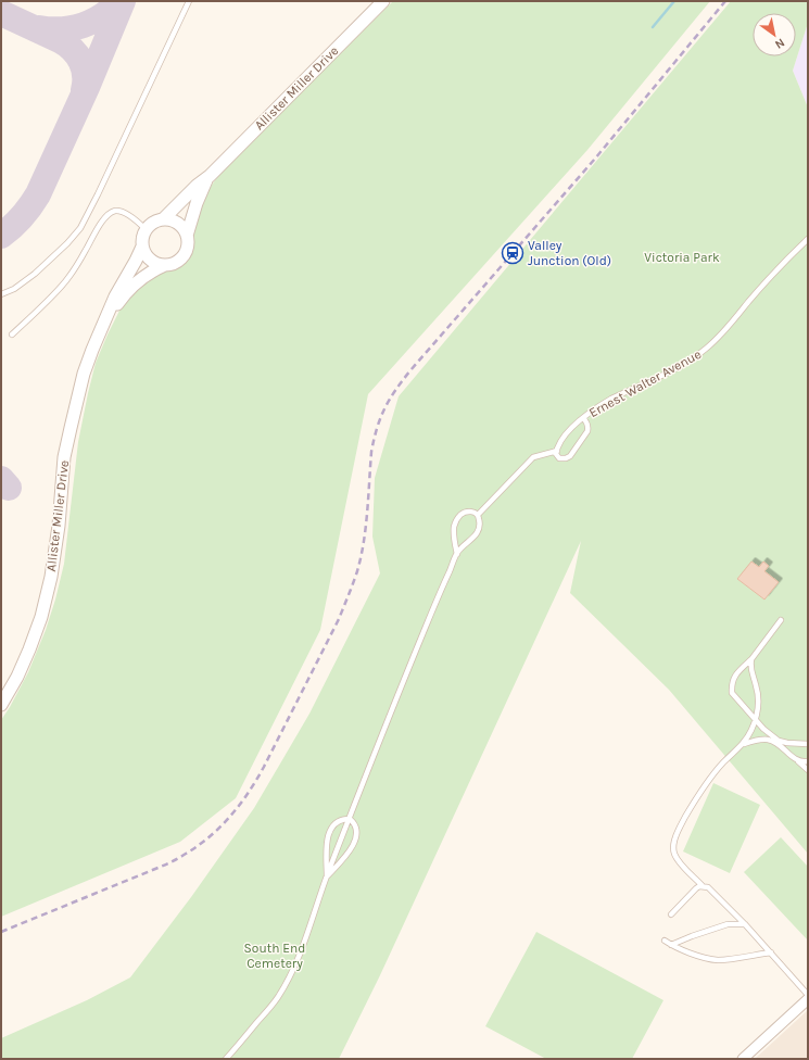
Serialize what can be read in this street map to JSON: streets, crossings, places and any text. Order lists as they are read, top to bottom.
{
  "streets": {
    "street": ["Allister Miller Drive"],
    "lane": ["Ernest Walter Avenue"]
  },
  "parks": ["Victoria Park", "South End Cemetery"],
  "places": {
    "station": ["Valley Junction (Old)"]
  },
  "north": "bottom right"
}
